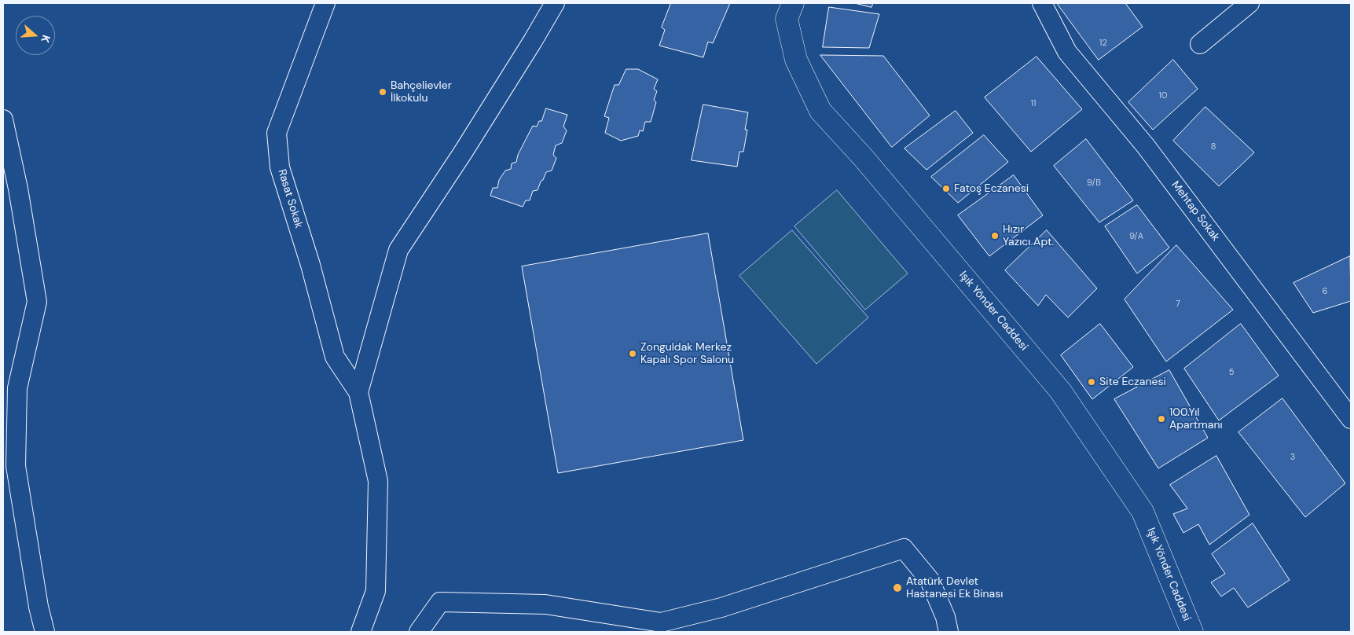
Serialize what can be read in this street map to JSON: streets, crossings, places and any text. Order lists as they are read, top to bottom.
{
  "streets": {
    "street": ["Rasat Sokak", "Mehtap Sokak", "Işık Yönder Caddesi"]
  },
  "places": [
    "Bahçelievler İlkokulu",
    "Fatoş Eczanesi",
    "Hızır Yazıcı Apt.",
    "Zonguldak Merkez Kapalı Spor Salonu",
    "Site Eczanesi",
    "100.Yıl Apartmanı",
    "Atatürk Devlet Hastanesi Ek Binası"
  ],
  "house_numbers": [
    "12",
    "10",
    "11",
    "8",
    "9/B",
    "9/A",
    "6",
    "7",
    "5",
    "3"
  ],
  "north": "right"
}
